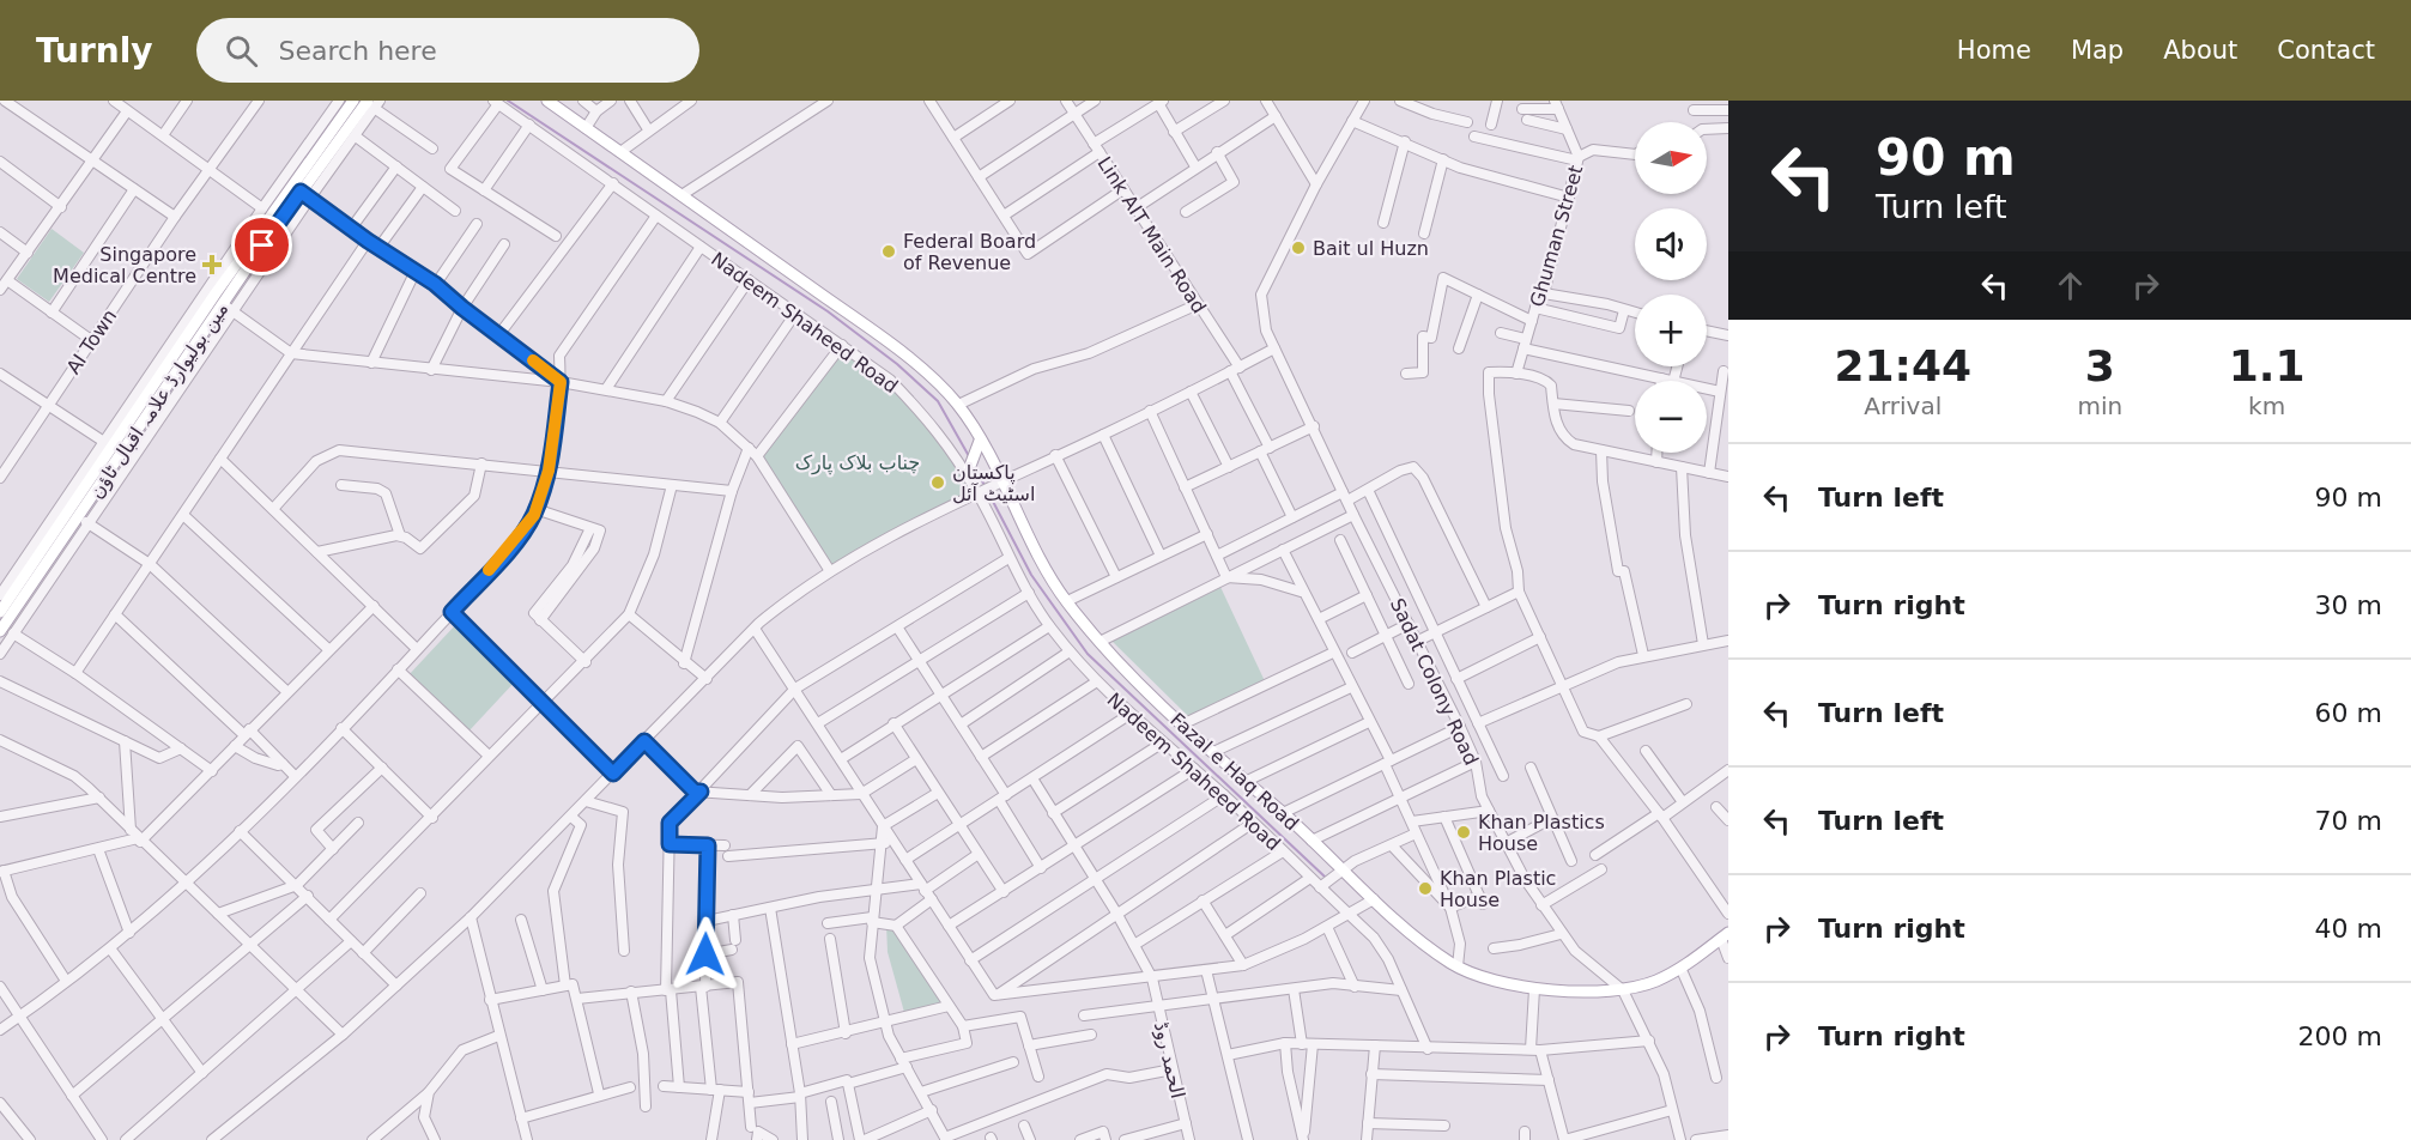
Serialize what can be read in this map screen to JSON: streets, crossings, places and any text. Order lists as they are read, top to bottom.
{
  "streets": {
    "main road": ["Nadeem Shaheed Road", "مین بولیوارڈ علامہ اقبال ٹاؤن", "Fazal e Haq Road"],
    "street": [
      "Link AIT Main Road",
      "Ghuman Street",
      "AI Town",
      "Sadat Colony Road",
      "الحمد روڈ"
    ]
  },
  "crossings": [
    ["Nadeem Shaheed Road", "Fazal e Haq Road"],
    ["Sadat Colony Road", "Fazal e Haq Road"]
  ],
  "parks": ["چناب بلاک پارک"],
  "places": {
    "other": [
      "Bait ul Huzn",
      "Federal Board of Revenue",
      "پاکستان اسٹیٹ آئل",
      "Khan Plastics House",
      "Khan Plastic House"
    ],
    "health": ["Singapore Medical Centre"]
  },
  "north": "right",
  "page": {
    "header": "Turnly",
    "search": "Search here",
    "nav": [
      "Home",
      "Map",
      "About",
      "Contact"
    ],
    "turn": ["90 m", "Turn left"],
    "map_buttons": ["+", "−"],
    "eta": [
      "21:44",
      "Arrival",
      "3",
      "min",
      "1.1",
      "km"
    ],
    "list": [
      {
        "name": "Turn left",
        "value": "90 m"
      },
      {
        "name": "Turn right",
        "value": "30 m"
      },
      {
        "name": "Turn left",
        "value": "60 m"
      },
      {
        "name": "Turn left",
        "value": "70 m"
      },
      {
        "name": "Turn right",
        "value": "40 m"
      },
      {
        "name": "Turn right",
        "value": "200 m"
      }
    ]
  }
}
